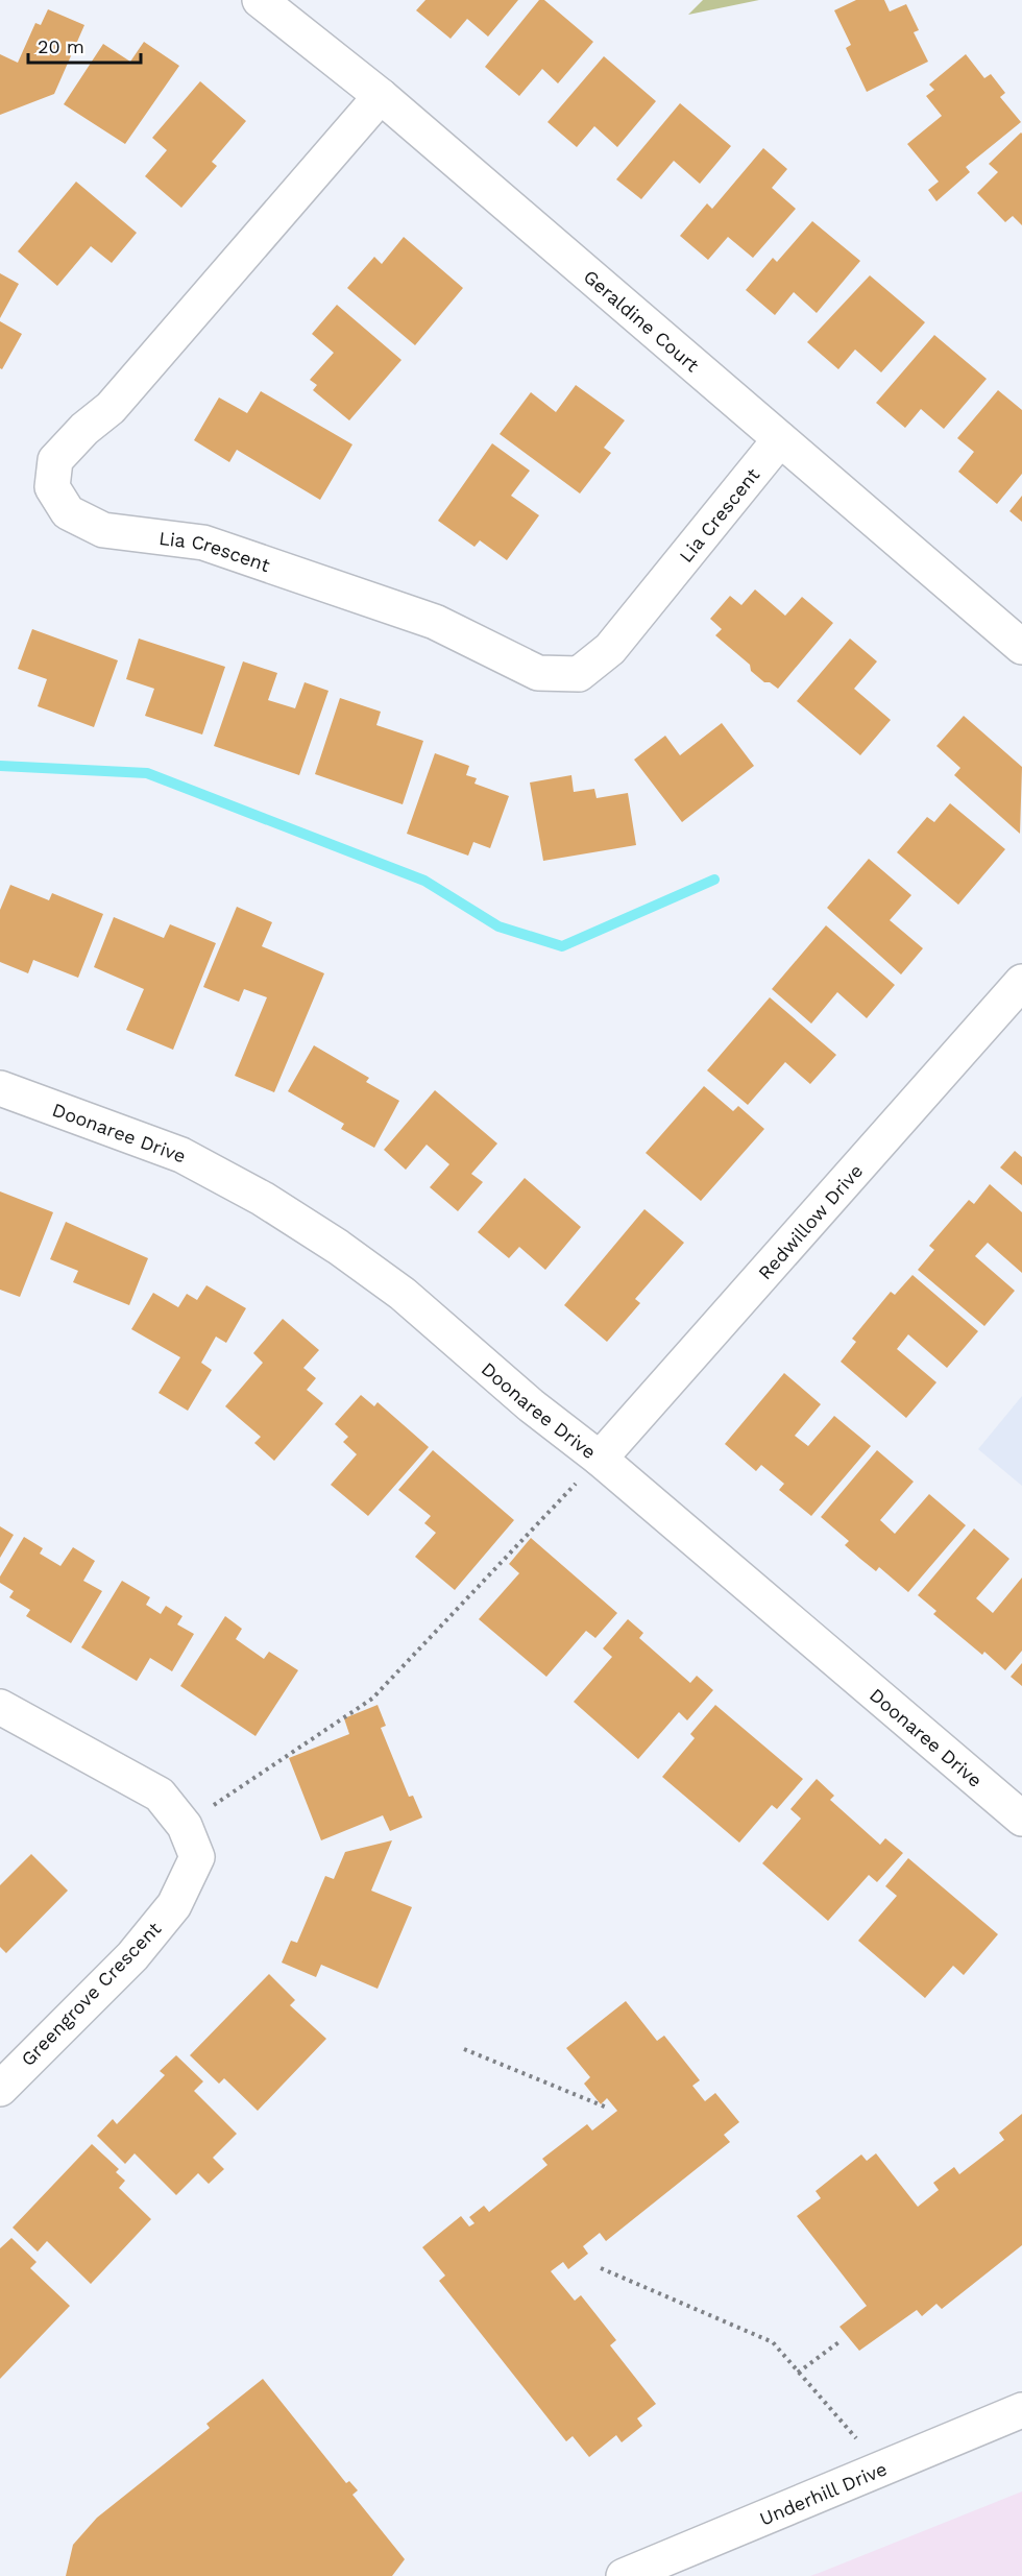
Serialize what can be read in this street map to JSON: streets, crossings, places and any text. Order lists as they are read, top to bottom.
{
  "streets": {
    "street": [
      "Geraldine Court",
      "Lia Crescent",
      "Doonaree Drive",
      "Redwillow Drive",
      "Greengrove Crescent",
      "Underhill Drive"
    ]
  },
  "crossings": [
    ["Geraldine Court", "Lia Crescent"],
    ["Doonaree Drive", "Redwillow Drive"]
  ],
  "scale_bar": "20 m"
}
